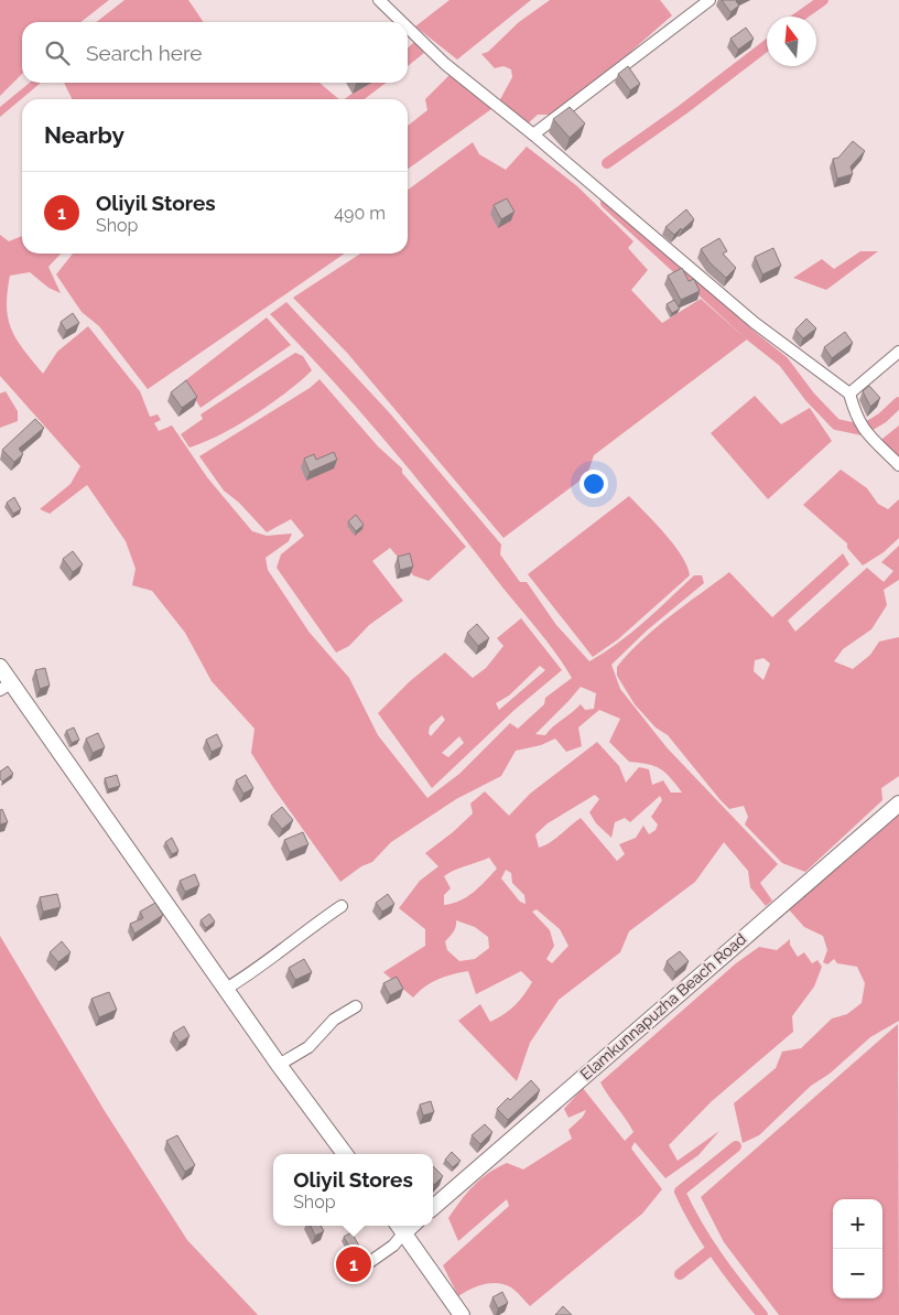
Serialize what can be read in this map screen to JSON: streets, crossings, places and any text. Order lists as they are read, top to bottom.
{
  "streets": {
    "main road": ["Elamkunnapuzha Beach Road"]
  },
  "north": "top",
  "page": {
    "search": "Search here",
    "heading": "Nearby",
    "list": [
      {
        "mark": "1",
        "name": "Oliyil Stores",
        "note": "Shop",
        "value": "490 m"
      }
    ],
    "popup": ["Oliyil Stores", "Shop"],
    "map_buttons": ["+", "−"],
    "pins": "1"
  }
}
